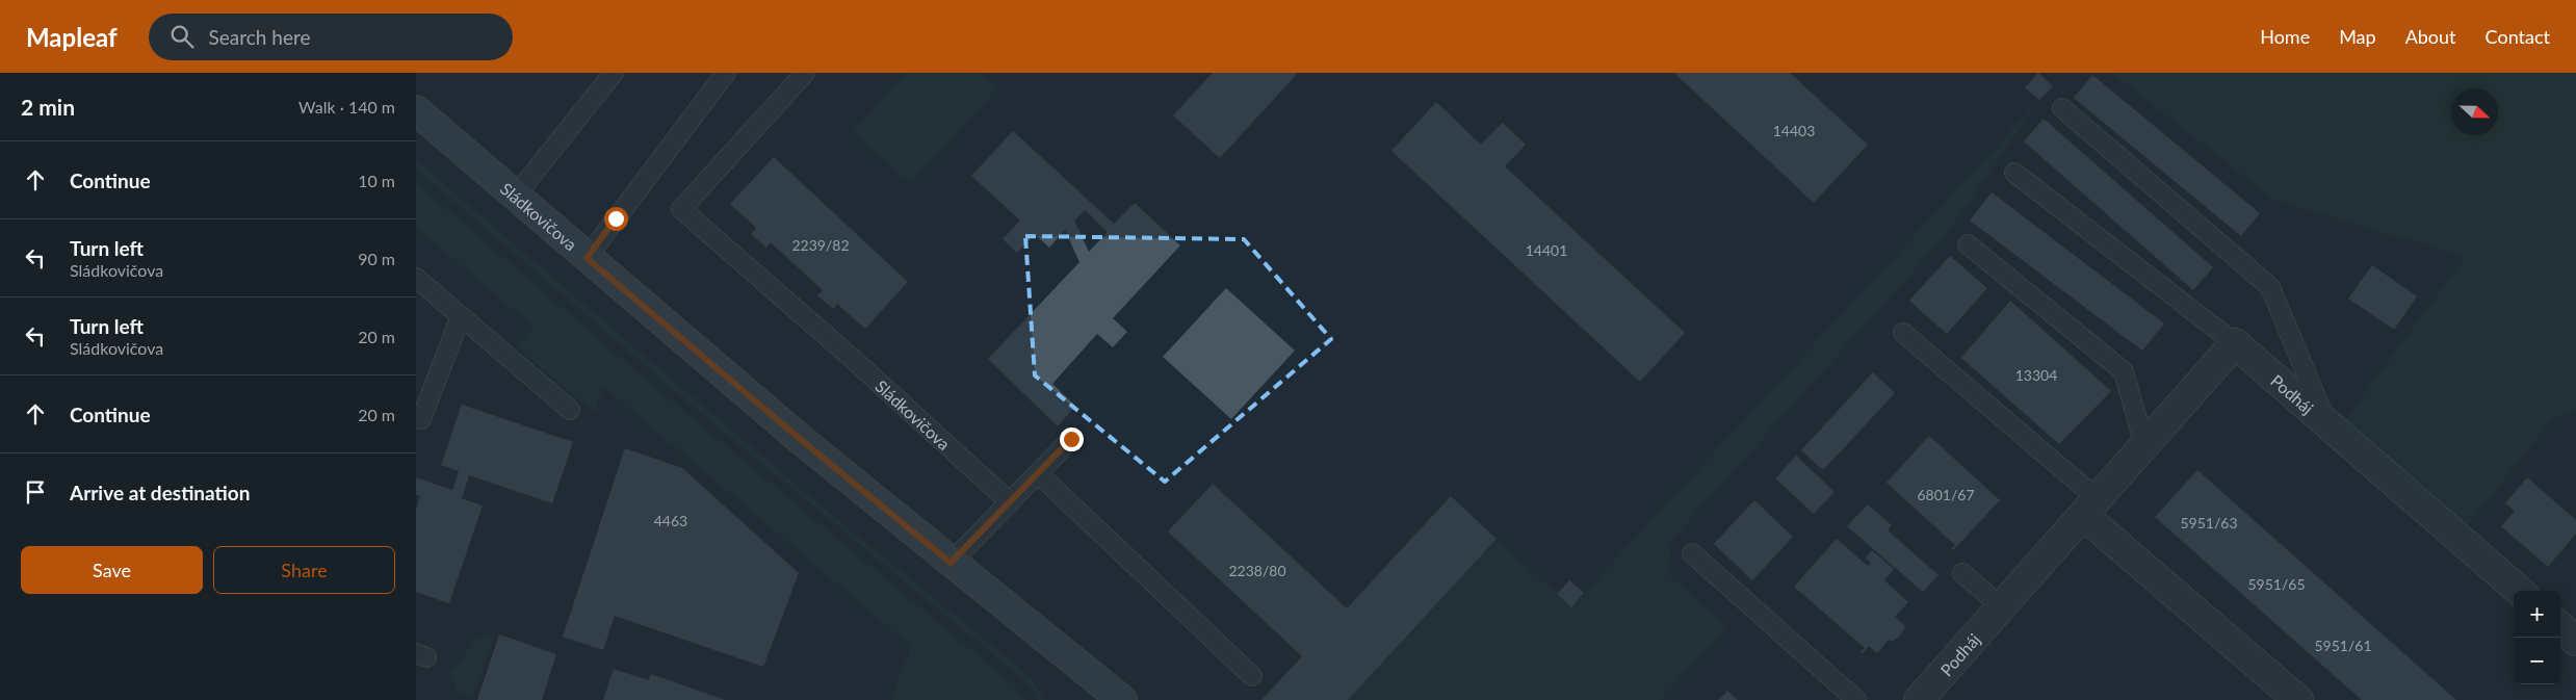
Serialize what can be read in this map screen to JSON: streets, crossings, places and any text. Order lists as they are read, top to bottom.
{
  "streets": {
    "main road": ["Sládkovičova"],
    "street": ["Podháj"]
  },
  "house_numbers": [
    "14403",
    "2239/82",
    "14401",
    "13304",
    "6801/67",
    "4463",
    "5951/63",
    "2238/80",
    "5951/65",
    "5951/61"
  ],
  "north": "right",
  "page": {
    "header": "Mapleaf",
    "search": "Search here",
    "nav": [
      "Home",
      "Map",
      "About",
      "Contact"
    ],
    "heading": ["2 min", "Walk · 140 m"],
    "list": [
      ["Continue", "10 m"],
      ["Turn left", "Sládkovičova", "90 m"],
      ["Turn left", "Sládkovičova", "20 m"],
      ["Continue", "20 m"],
      "Arrive at destination"
    ],
    "buttons": ["Save", "Share"],
    "map_buttons": ["+", "−"]
  }
}
